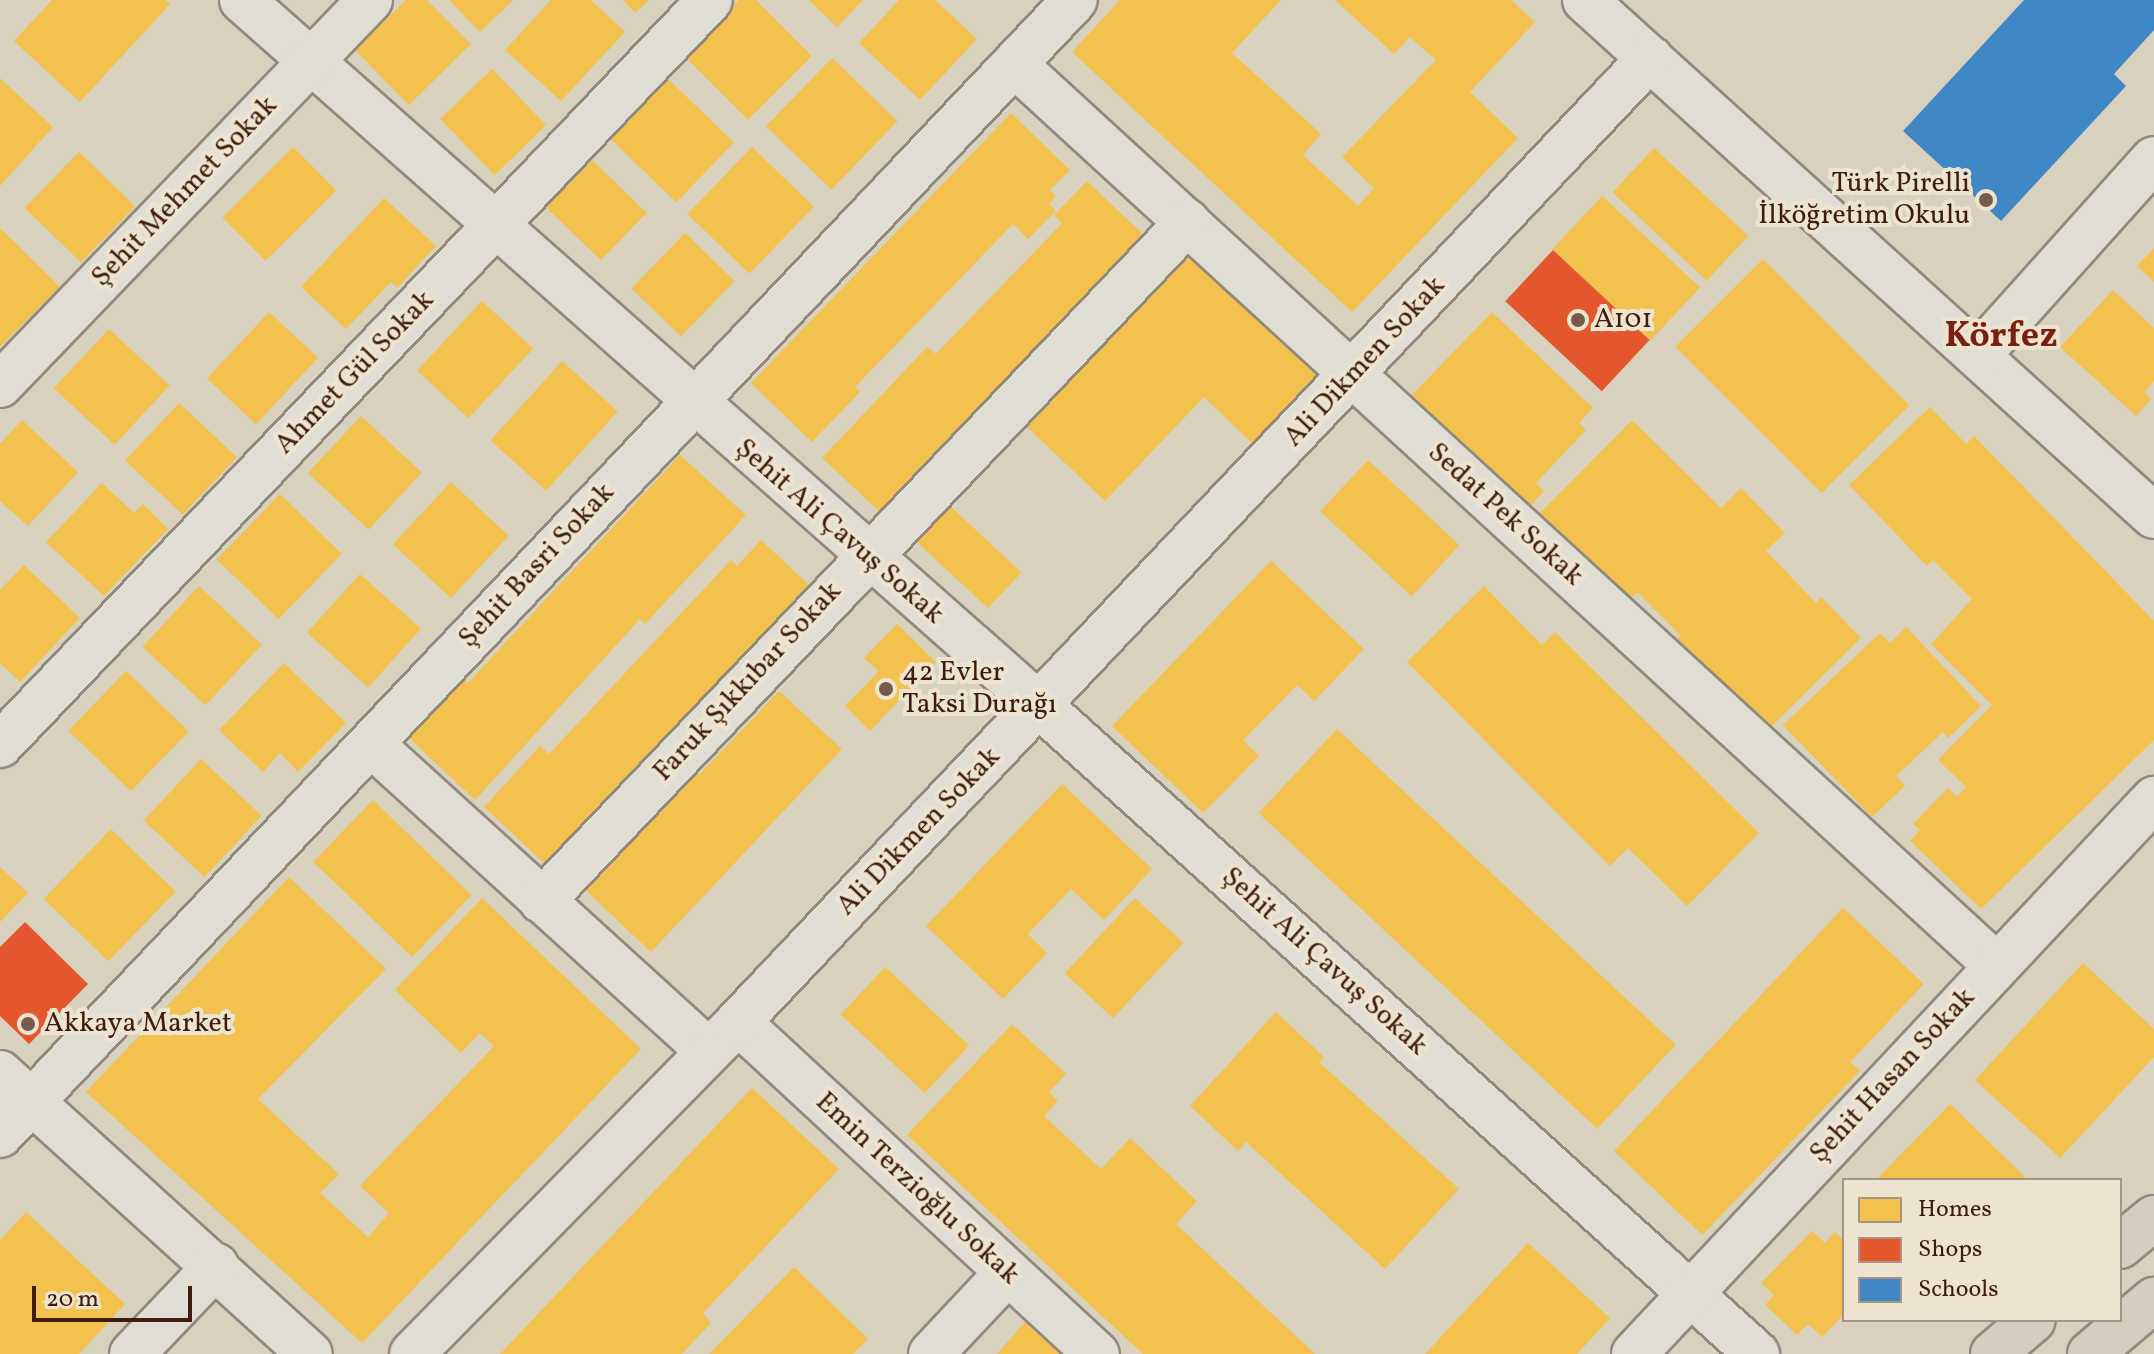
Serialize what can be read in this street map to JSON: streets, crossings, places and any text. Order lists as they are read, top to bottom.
{
  "streets": {
    "street": [
      "Şehit Mehmet Sokak",
      "Ali Dikmen Sokak",
      "Ahmet Gül Sokak",
      "Sedat Pek Sokak",
      "Şehit Ali Çavuş Sokak",
      "Şehit Basri Sokak",
      "Faruk Şıkkıbar Sokak",
      "Şehit Hasan Sokak",
      "Emin Terzioğlu Sokak"
    ]
  },
  "crossings": [
    ["Şehit Mehmet Sokak", "Şehit Ali Çavuş Sokak"],
    ["Ali Dikmen Sokak", "Sedat Pek Sokak"],
    ["Ali Dikmen Sokak", "Şehit Ali Çavuş Sokak"],
    ["Ali Dikmen Sokak", "Emin Terzioğlu Sokak"],
    ["Ahmet Gül Sokak", "Şehit Ali Çavuş Sokak"],
    ["Sedat Pek Sokak", "Şehit Basri Sokak"],
    ["Sedat Pek Sokak", "Faruk Şıkkıbar Sokak"],
    ["Sedat Pek Sokak", "Şehit Hasan Sokak"],
    ["Şehit Ali Çavuş Sokak", "Şehit Basri Sokak"],
    ["Şehit Ali Çavuş Sokak", "Faruk Şıkkıbar Sokak"],
    ["Şehit Ali Çavuş Sokak", "Şehit Hasan Sokak"],
    ["Şehit Basri Sokak", "Emin Terzioğlu Sokak"],
    ["Faruk Şıkkıbar Sokak", "Emin Terzioğlu Sokak"]
  ],
  "districts": ["Körfez"],
  "places": [
    "Türk Pirelli İlköğretim Okulu",
    "A101",
    "42 Evler Taksi Durağı",
    "Akkaya Market"
  ],
  "legend": ["Homes", "Shops", "Schools"],
  "scale_bar": "20 m"
}
